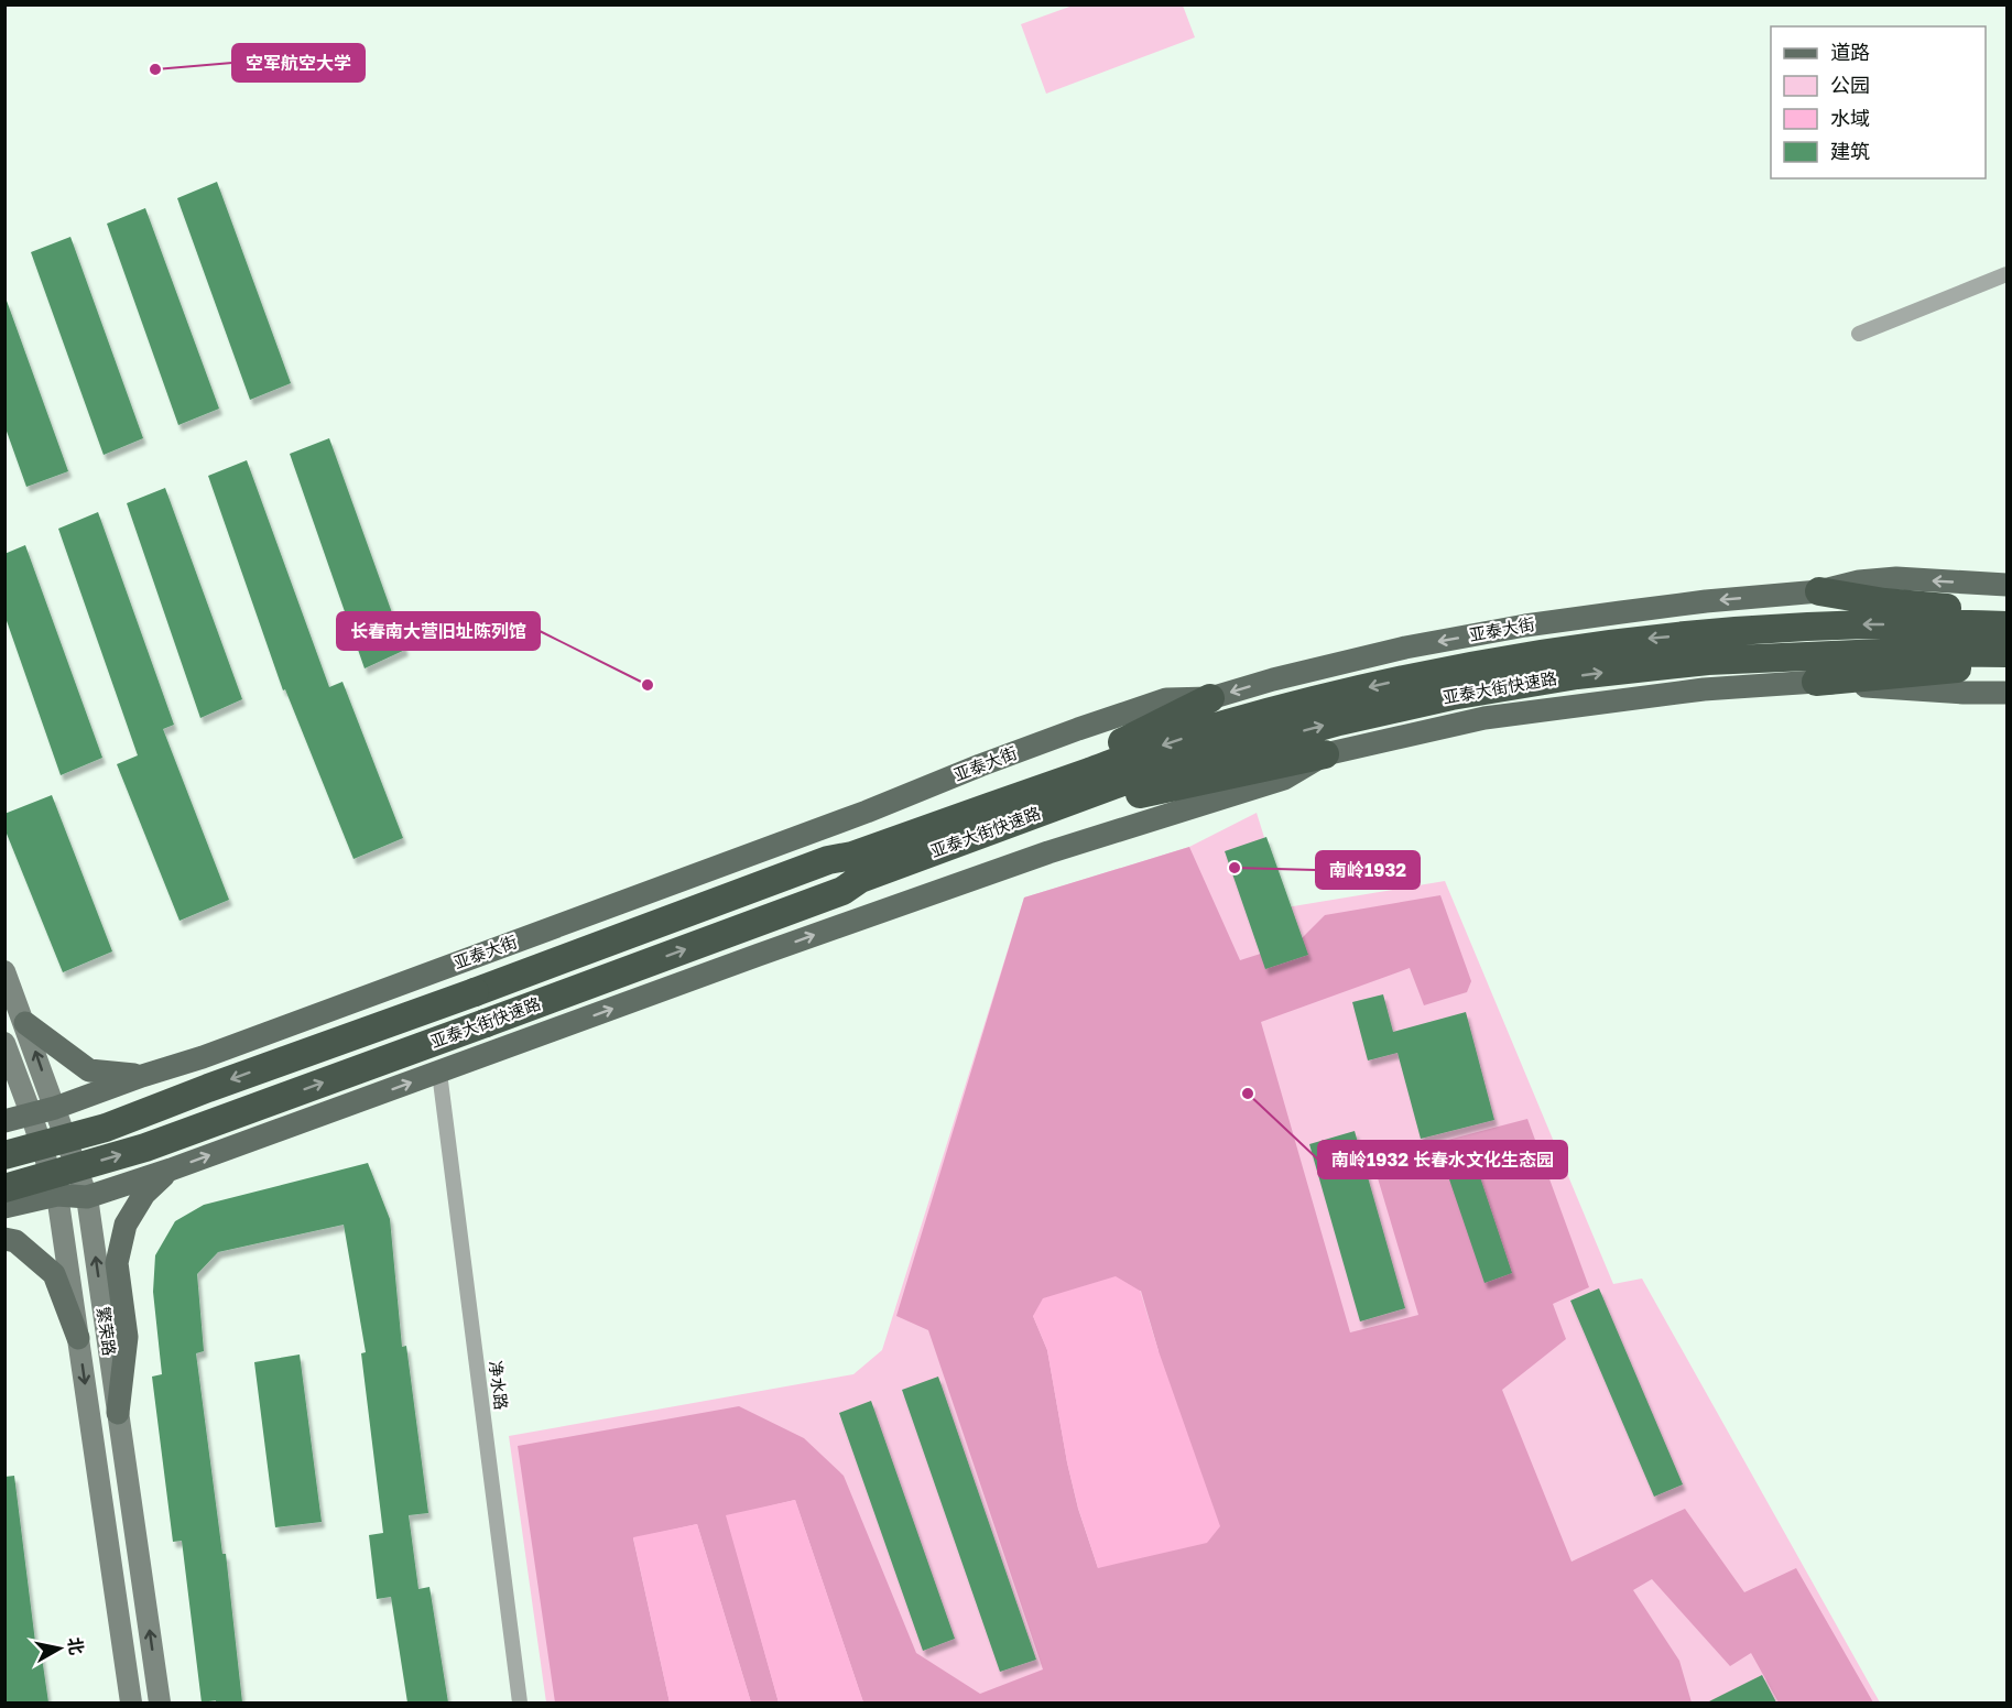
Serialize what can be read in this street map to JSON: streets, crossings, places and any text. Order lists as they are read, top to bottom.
{
  "streets": {
    "highway": ["亚泰大街快速路"],
    "main road": ["亚泰大街", "繁荣路"],
    "street": ["净水路"]
  },
  "crossings": [
    ["亚泰大街", "繁荣路"]
  ],
  "places": [
    "空军航空大学",
    "长春南大营旧址陈列馆",
    "南岭1932",
    "南岭1932 长春水文化生态园"
  ],
  "legend": [
    "道路",
    "公园",
    "水域",
    "建筑"
  ],
  "north": "right"
}
